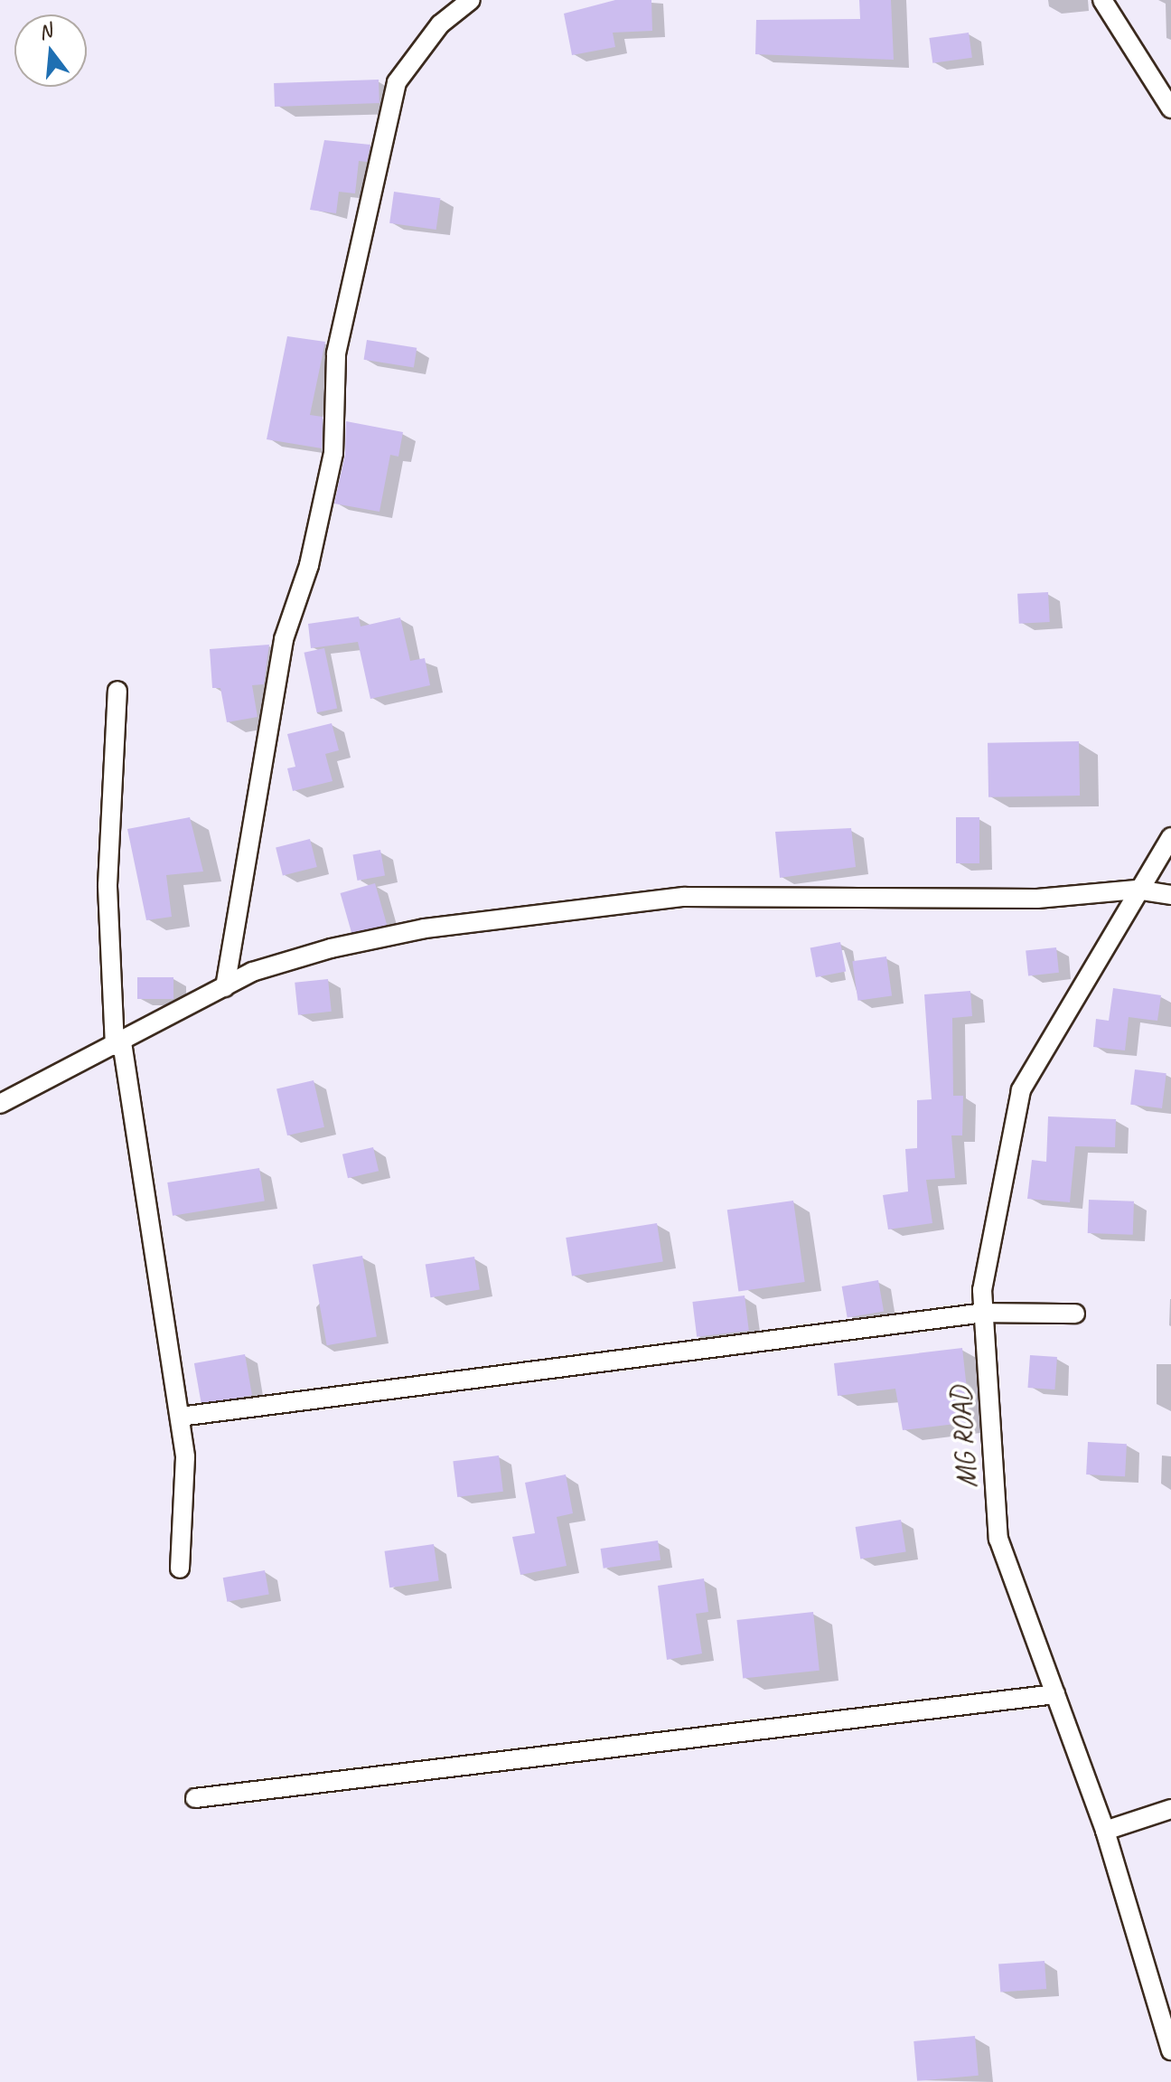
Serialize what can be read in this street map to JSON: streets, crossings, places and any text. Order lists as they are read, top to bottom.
{
  "streets": {
    "street": ["MG ROAD"]
  },
  "north": "top"
}
